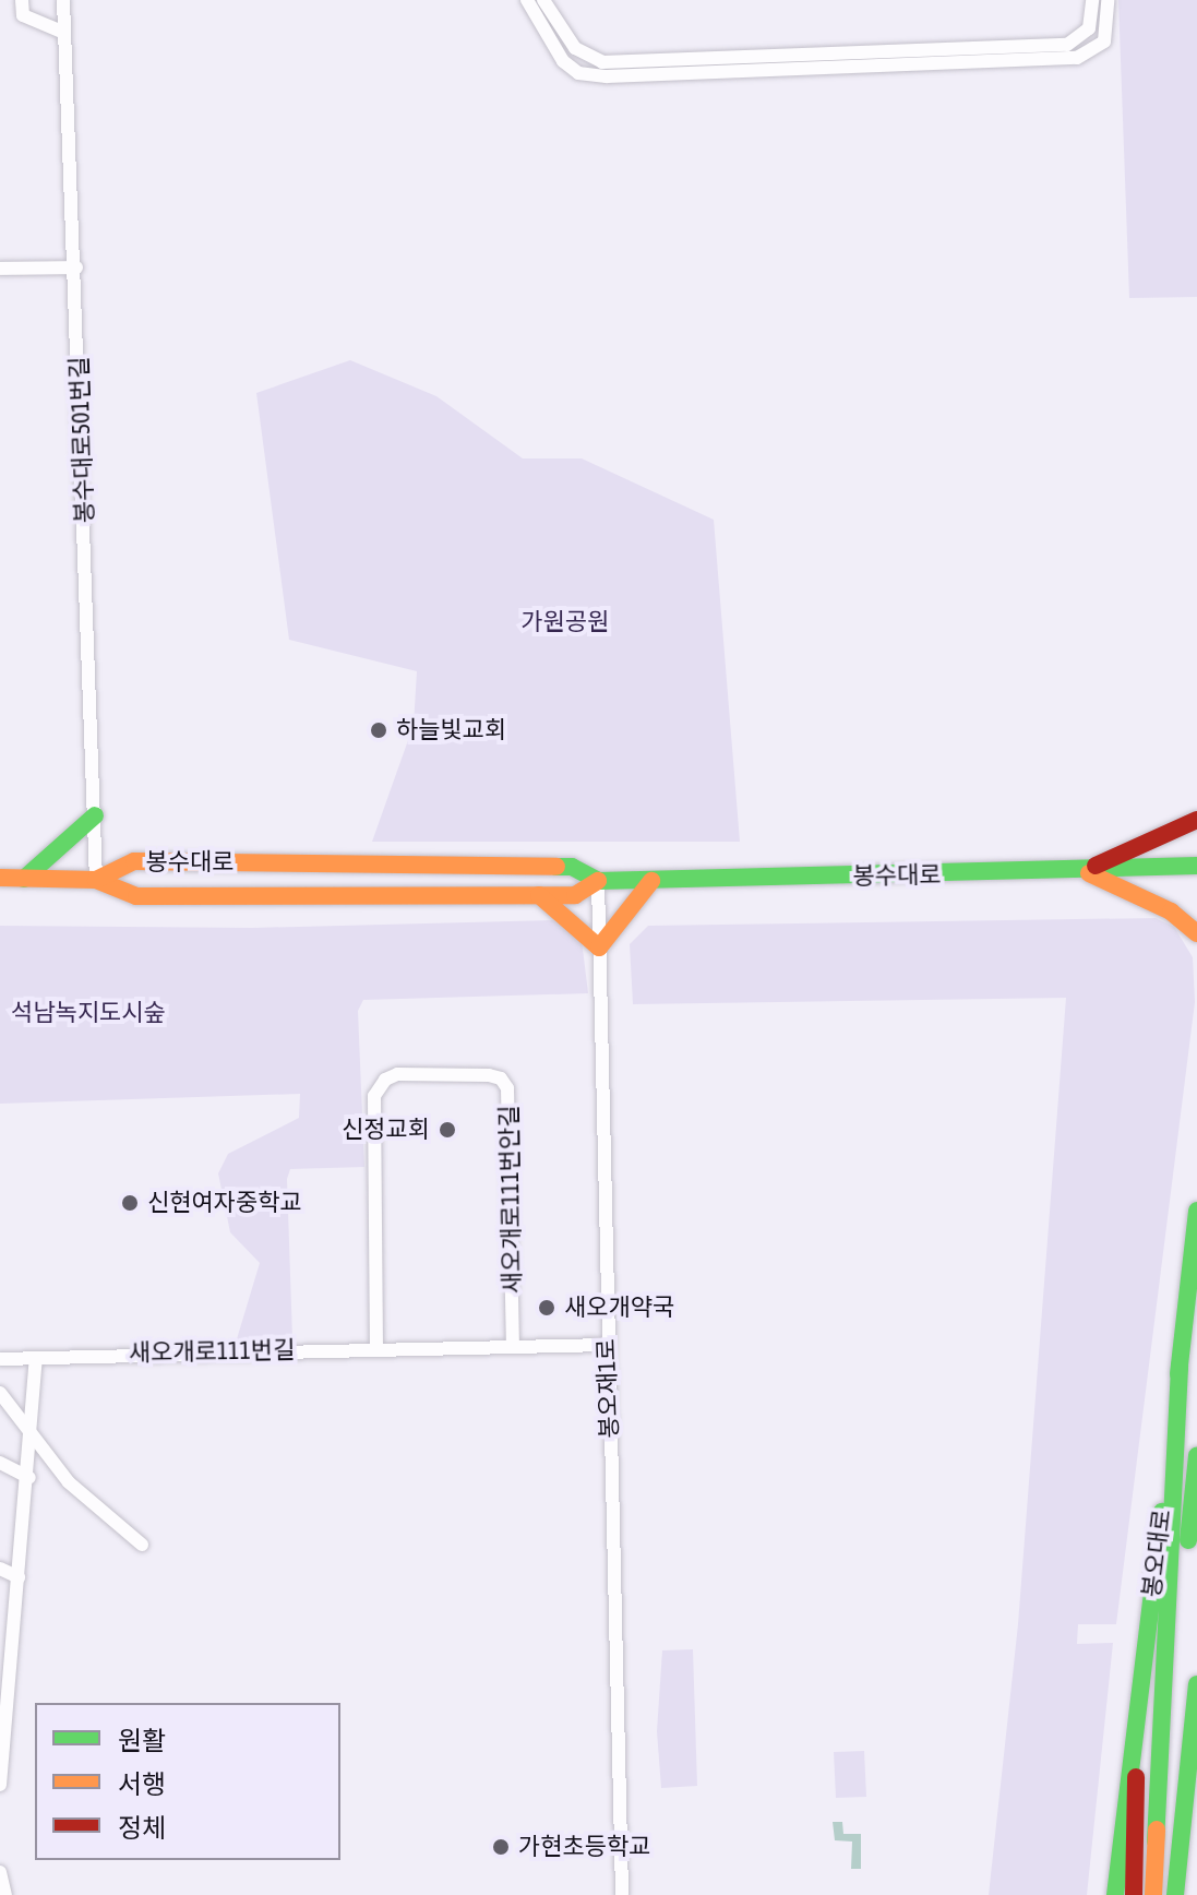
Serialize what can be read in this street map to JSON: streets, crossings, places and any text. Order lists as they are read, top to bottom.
{
  "streets": {
    "main road": ["봉수대로", "봉오대로"],
    "street": [
      "봉수대로501번길",
      "새오개로111번안길",
      "새오개로111번길",
      "봉오재1로"
    ]
  },
  "crossings": [
    ["봉수대로501번길", "봉수대로"],
    ["봉수대로", "봉오재1로"],
    ["새오개로111번안길", "새오개로111번길"],
    ["새오개로111번길", "봉오재1로"]
  ],
  "parks": ["가원공원", "석남녹지도시숲"],
  "places": [
    "하늘빛교회",
    "신정교회",
    "신현여자중학교",
    "새오개약국",
    "가현초등학교"
  ],
  "legend": ["원활", "서행", "정체"]
}
